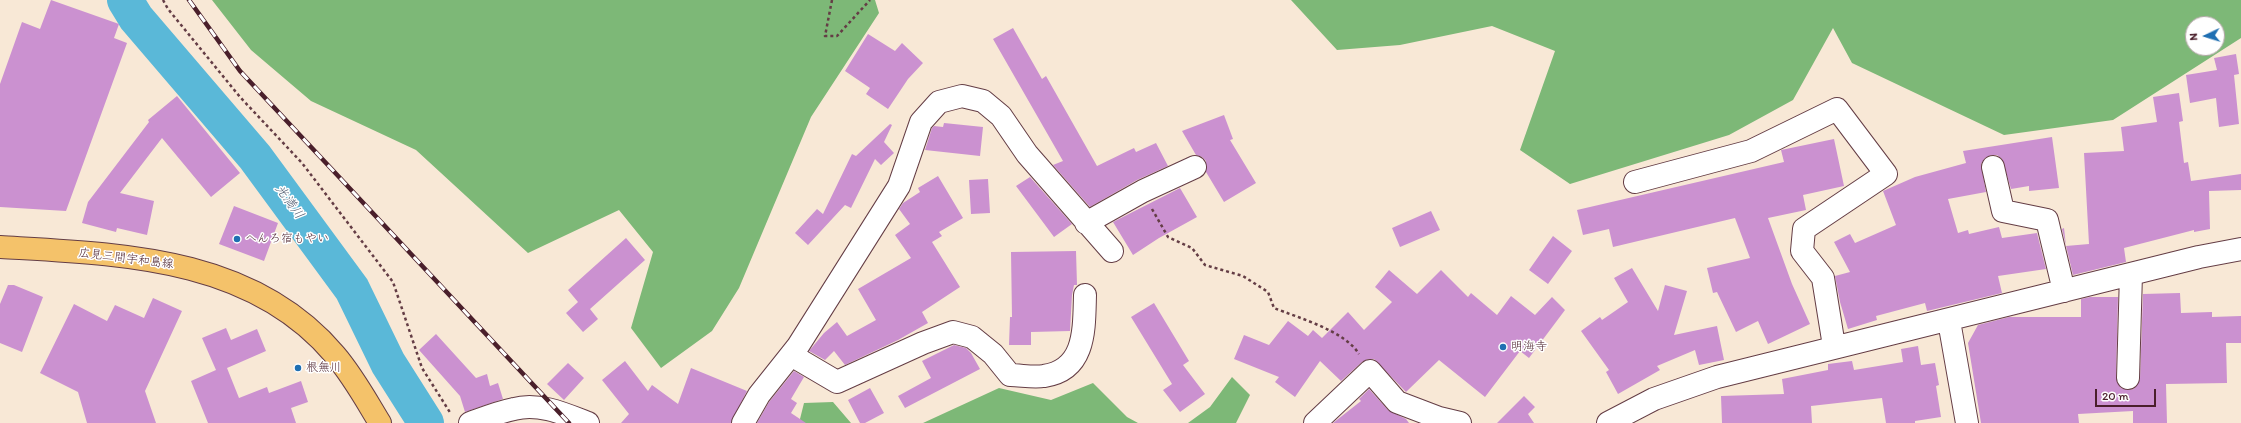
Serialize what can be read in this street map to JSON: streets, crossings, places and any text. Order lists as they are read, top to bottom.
{
  "streets": {
    "main road": ["広見三間宇和島線"]
  },
  "water": ["光満川"],
  "places": ["へんろ宿もやい", "明海寺", "根無川"],
  "scale_bar": "20 m",
  "north": "left"
}
